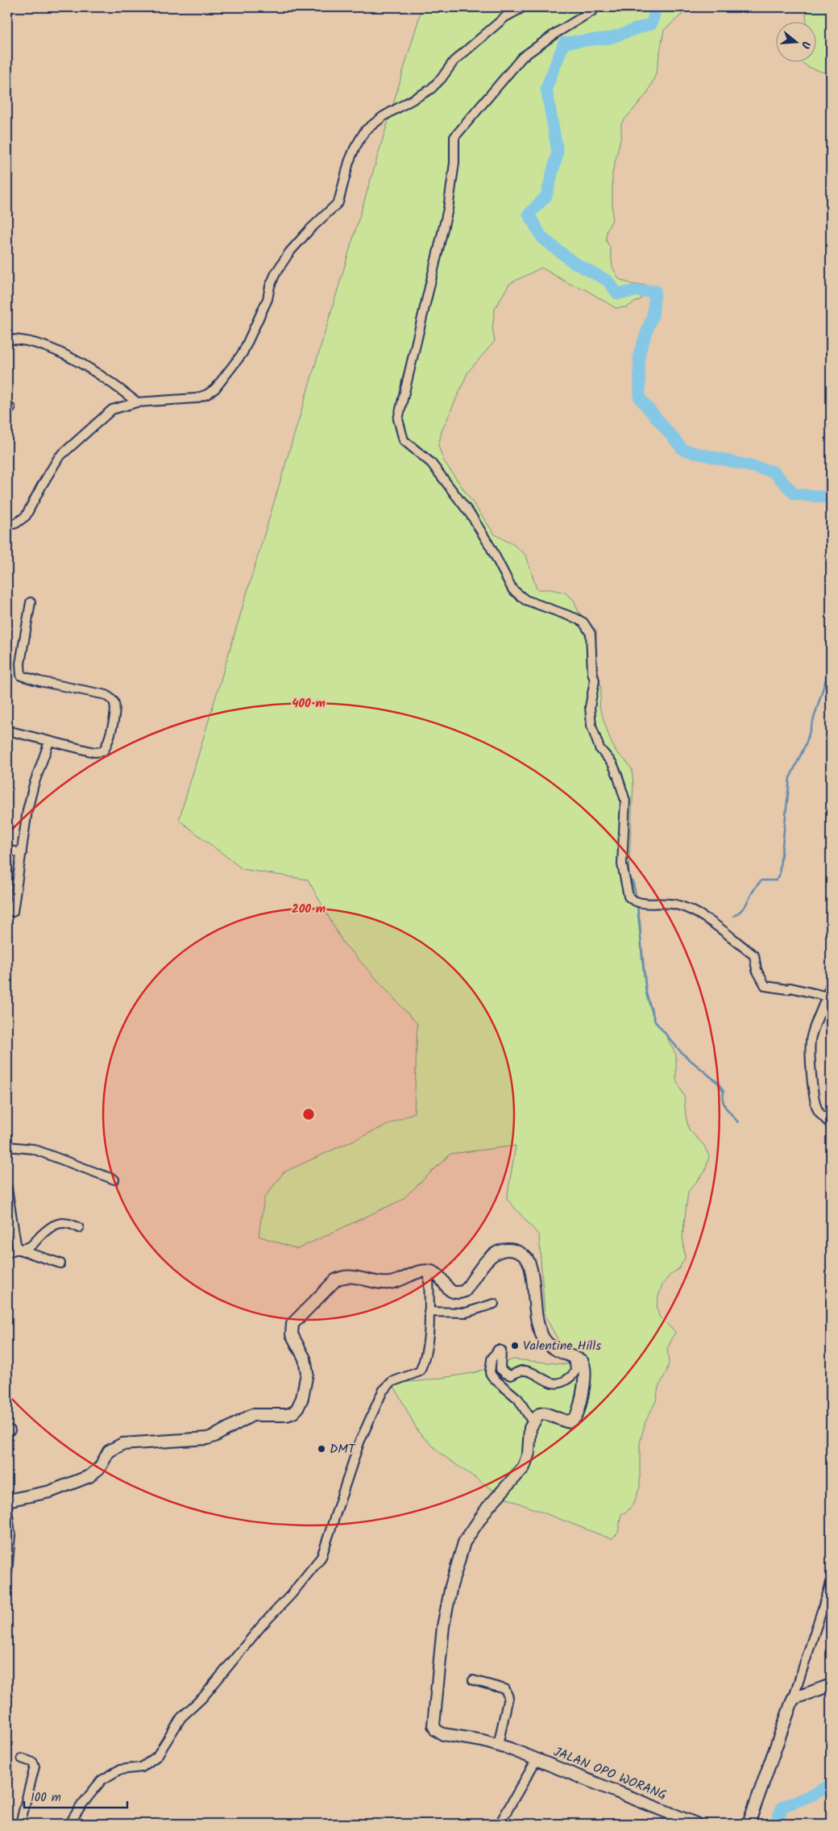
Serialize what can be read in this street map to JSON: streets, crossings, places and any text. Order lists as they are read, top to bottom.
{
  "streets": {
    "street": ["JALAN OPO WORANG"]
  },
  "places": ["Valentine Hills", "DMT"],
  "scale_bar": "100 m",
  "north": "right",
  "rings": ["400 m", "200 m"]
}
